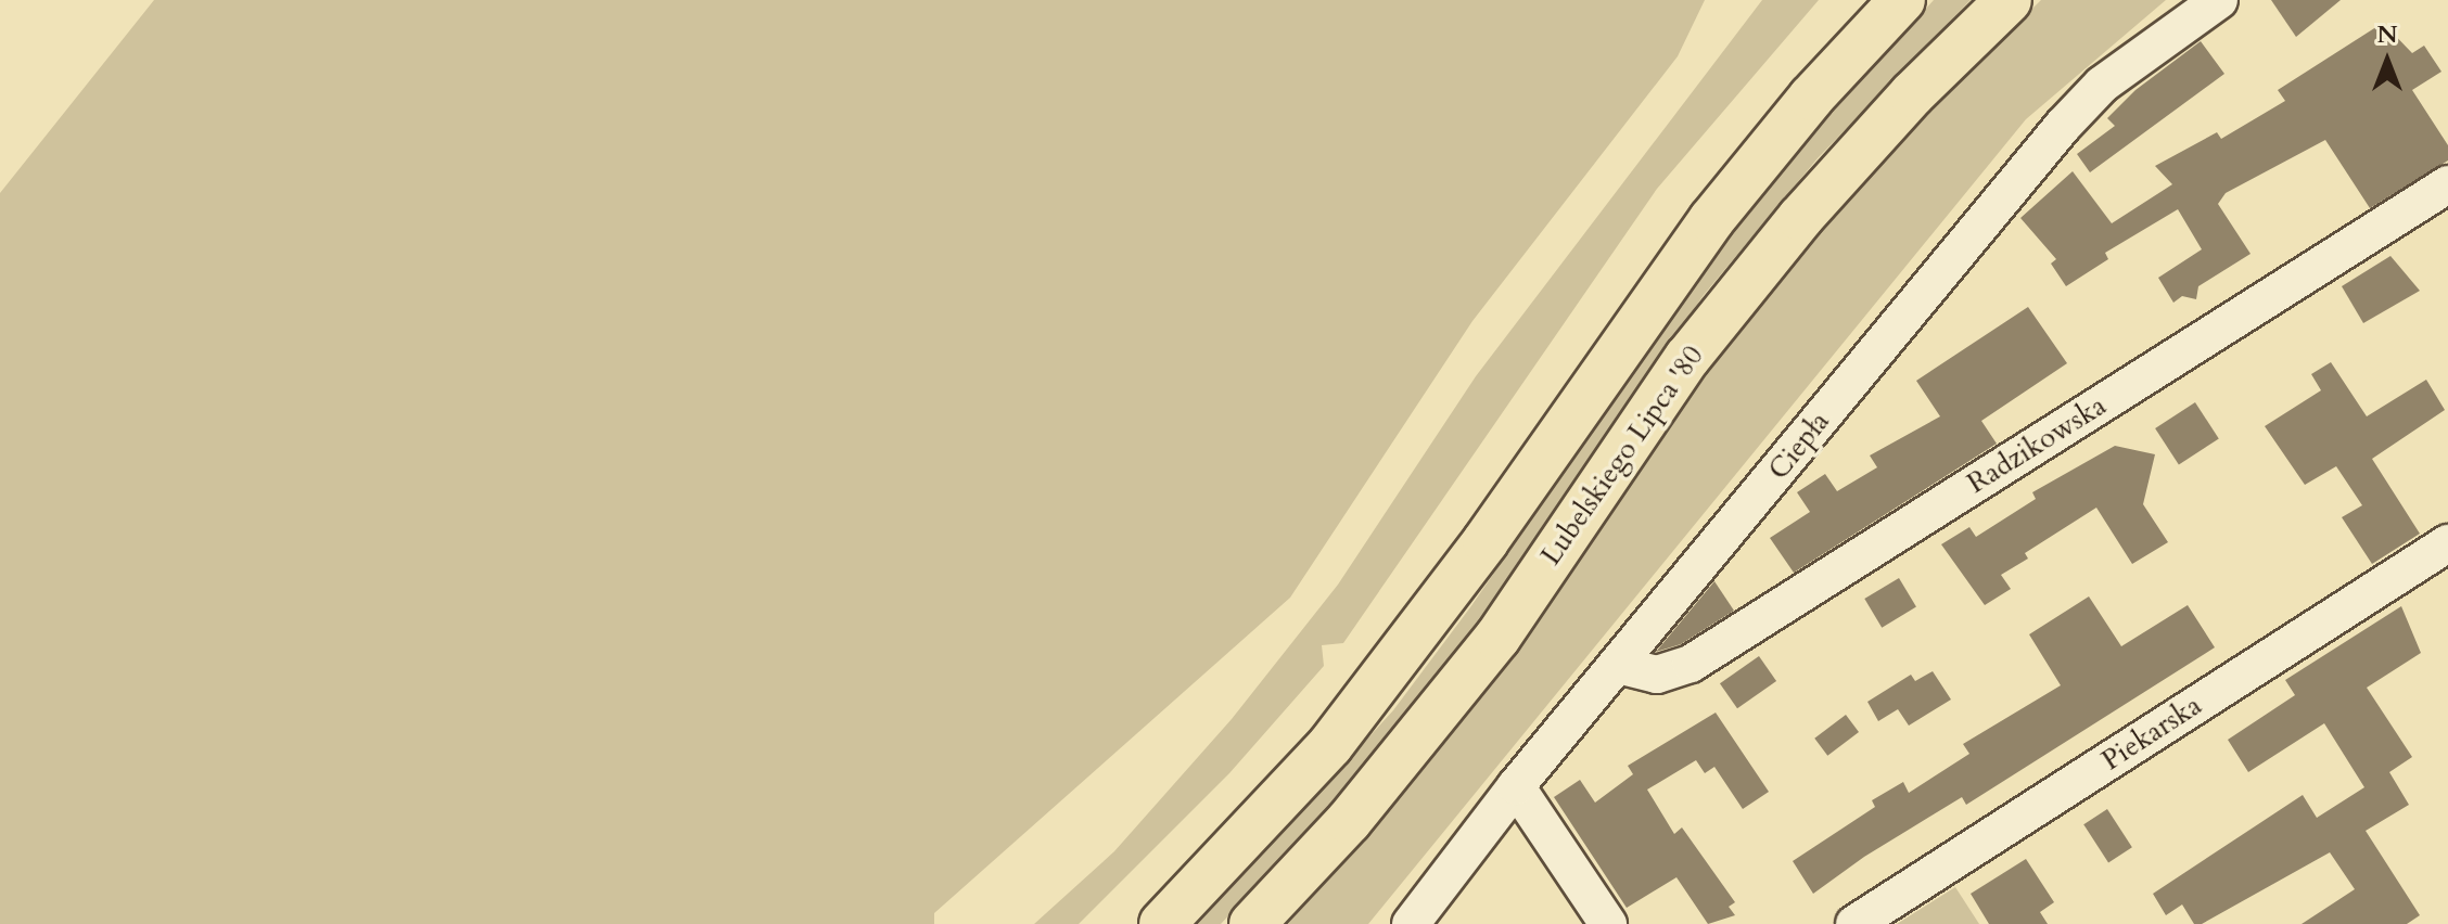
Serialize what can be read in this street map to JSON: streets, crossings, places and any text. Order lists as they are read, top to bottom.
{
  "streets": {
    "main road": ["Lubelskiego Lipca '80"],
    "street": ["Radzikowska", "Ciepła", "Piekarska"]
  },
  "crossings": [
    ["Radzikowska", "Ciepła"]
  ],
  "north": "top"
}
